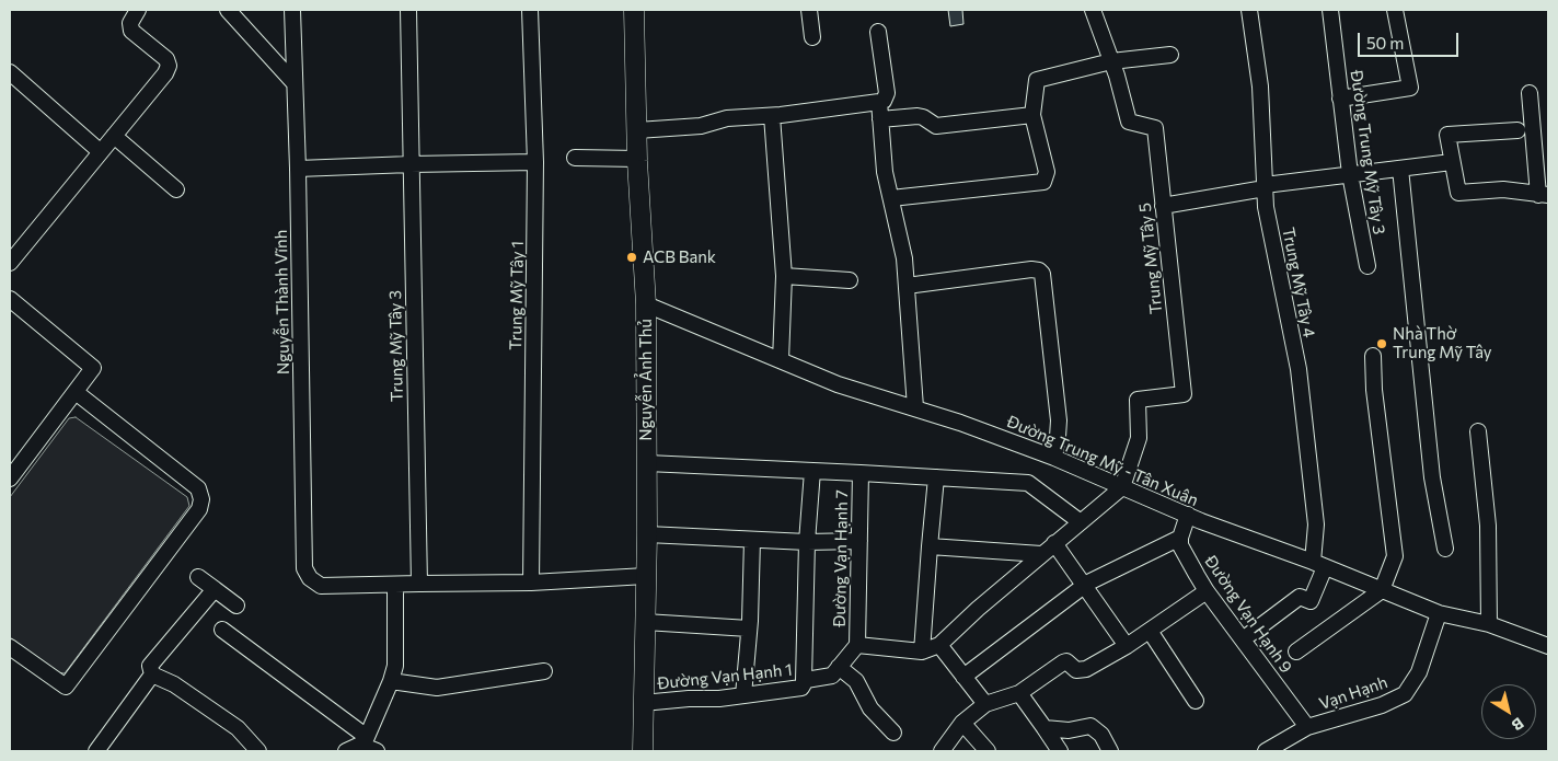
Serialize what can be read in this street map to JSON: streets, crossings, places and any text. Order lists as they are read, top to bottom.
{
  "streets": {
    "main road": ["Nguyễn Ảnh Thủ"],
    "street": [
      "Đường Trung Mỹ Tây 3",
      "Trung Mỹ Tây 5",
      "Trung Mỹ Tây 4",
      "Trung Mỹ Tây 1",
      "Nguyễn Thành Vĩnh",
      "Trung Mỹ Tây 3",
      "Đường Trung Mỹ - Tân Xuân",
      "Đường Vạn Hạnh 7",
      "Đường Vạn Hạnh 9",
      "Đường Vạn Hạnh 1",
      "Vạn Hạnh"
    ]
  },
  "crossings": [
    ["Trung Mỹ Tây 5", "Đường Trung Mỹ - Tân Xuân"],
    ["Trung Mỹ Tây 4", "Đường Trung Mỹ - Tân Xuân"],
    ["Trung Mỹ Tây 4", "Đường Vạn Hạnh 9"],
    ["Nguyễn Ảnh Thủ", "Đường Trung Mỹ - Tân Xuân"],
    ["Nguyễn Ảnh Thủ", "Đường Vạn Hạnh 1"],
    ["Đường Trung Mỹ - Tân Xuân", "Vạn Hạnh"],
    ["Đường Vạn Hạnh 7", "Đường Vạn Hạnh 1"],
    ["Đường Vạn Hạnh 9", "Vạn Hạnh"]
  ],
  "places": ["ACB Bank", "Nhà Thờ Trung Mỹ Tây"],
  "scale_bar": "50 m",
  "north": "bottom right"
}
